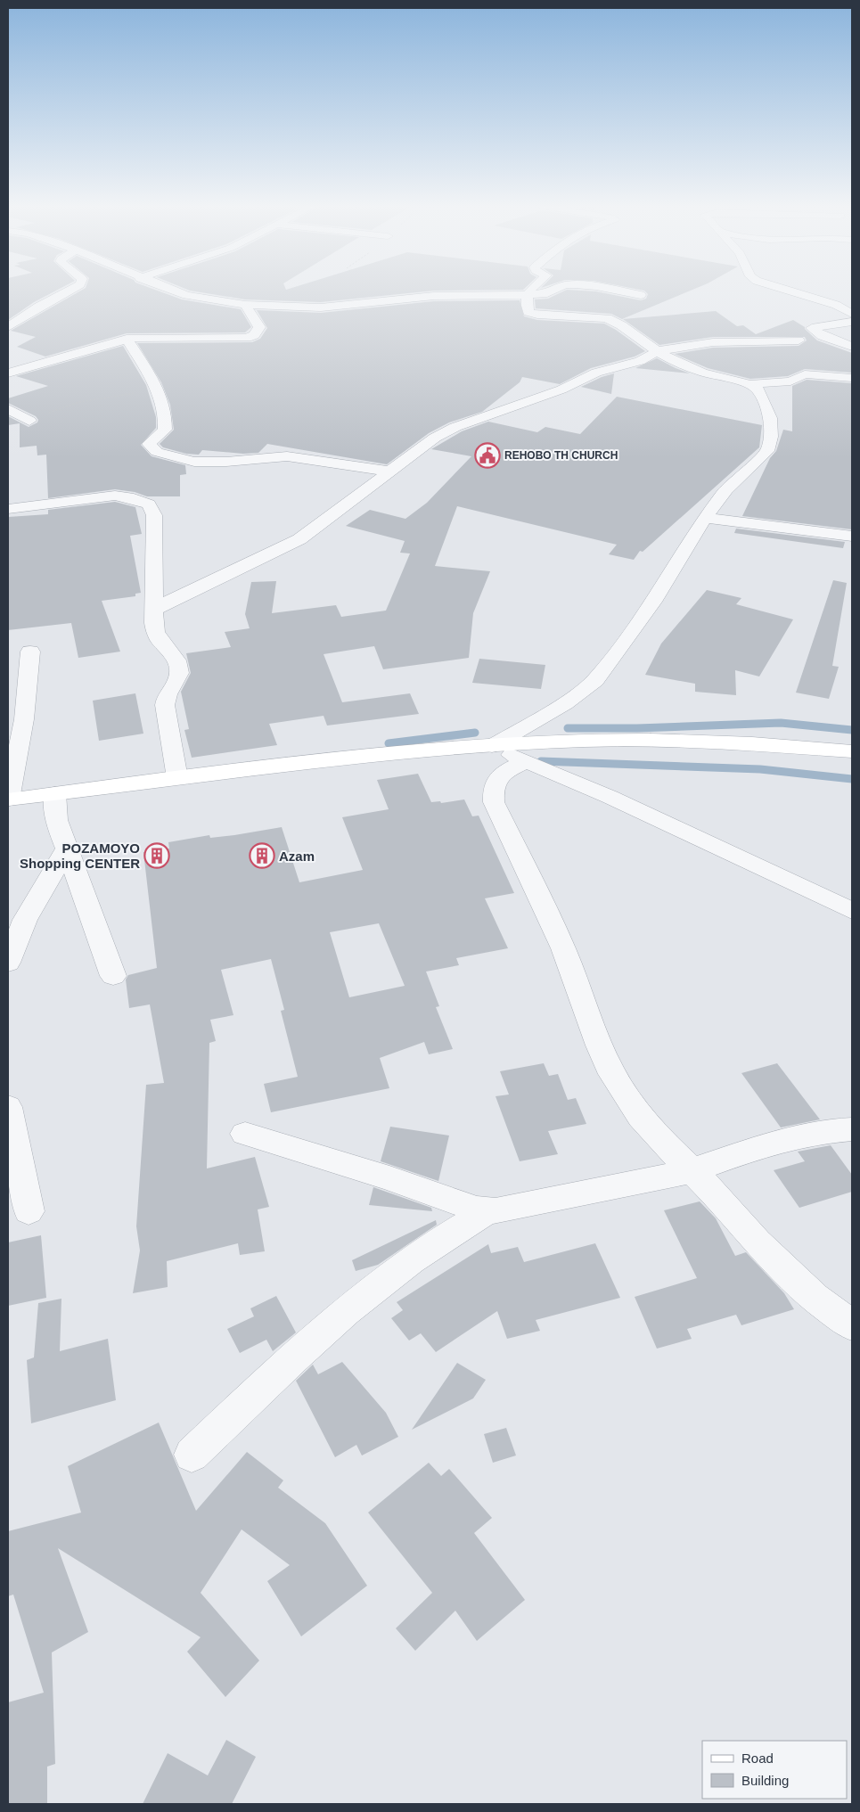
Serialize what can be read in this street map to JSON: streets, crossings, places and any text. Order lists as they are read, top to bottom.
{
  "places": {
    "public building": ["REHOBO TH CHURCH"],
    "building": ["POZAMOYO Shopping CENTER", "Azam"]
  },
  "legend": ["Road", "Building"]
}
